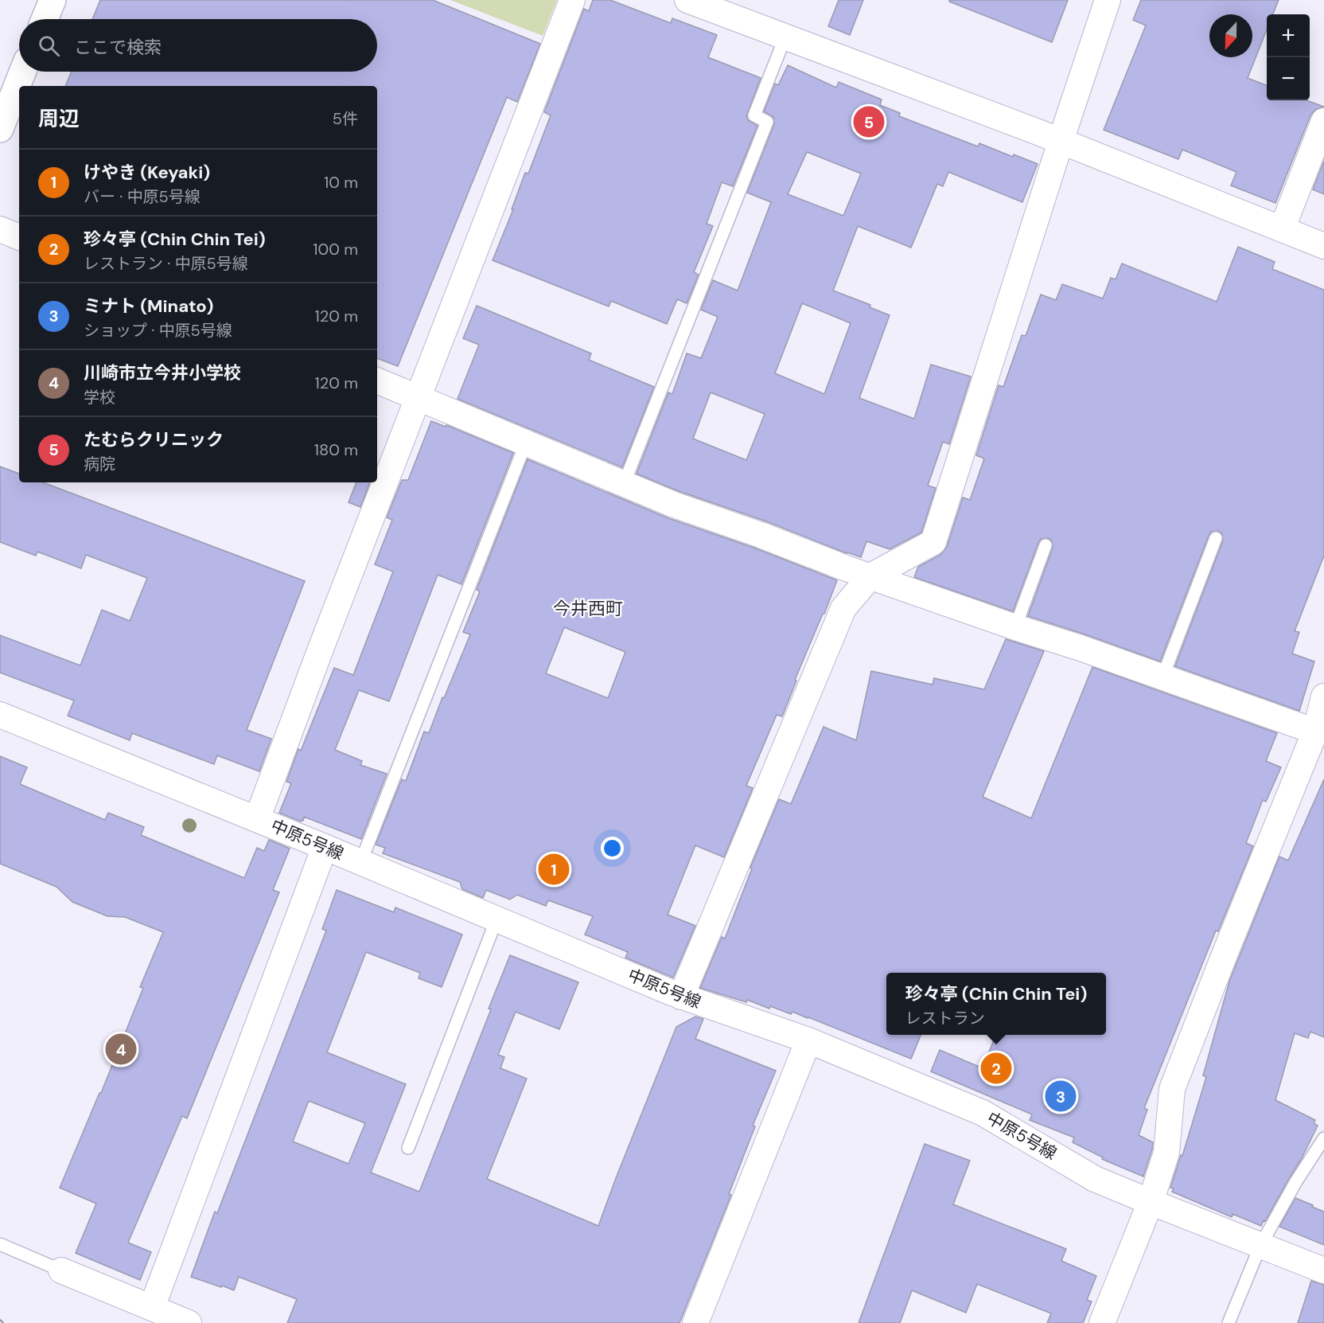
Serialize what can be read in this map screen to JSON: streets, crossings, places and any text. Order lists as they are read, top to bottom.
{
  "streets": {
    "street": ["中原5号線"]
  },
  "districts": ["今井西町"],
  "north": "bottom",
  "page": {
    "map_buttons": ["+", "−"],
    "search": "ここで検索",
    "heading": ["周辺", "5件"],
    "pins": [
      "5",
      "1",
      "4",
      "2",
      "3"
    ],
    "list": [
      {
        "mark": "1",
        "name": "けやき (Keyaki)",
        "note": "バー · 中原5号線",
        "value": "10 m"
      },
      {
        "mark": "2",
        "name": "珍々亭 (Chin Chin Tei)",
        "note": "レストラン · 中原5号線",
        "value": "100 m"
      },
      {
        "mark": "3",
        "name": "ミナト (Minato)",
        "note": "ショップ · 中原5号線",
        "value": "120 m"
      },
      {
        "mark": "4",
        "name": "川崎市立今井小学校",
        "note": "学校",
        "value": "120 m"
      },
      {
        "mark": "5",
        "name": "たむらクリニック",
        "note": "病院",
        "value": "180 m"
      }
    ],
    "popup": ["珍々亭 (Chin Chin Tei)", "レストラン"]
  }
}
